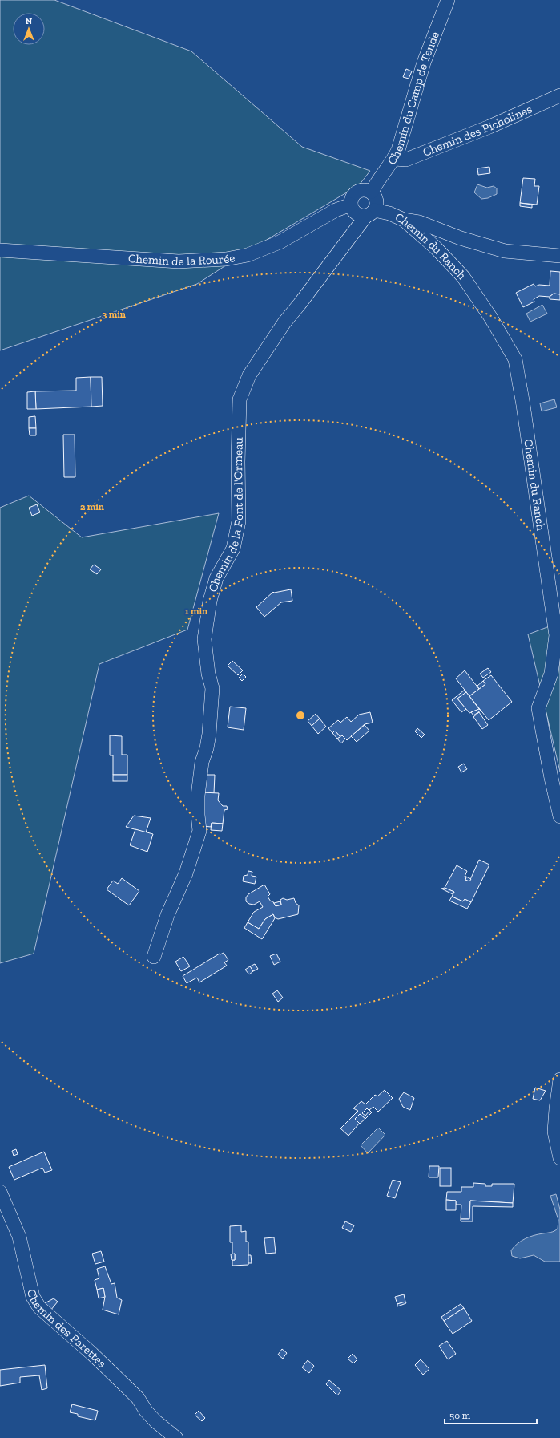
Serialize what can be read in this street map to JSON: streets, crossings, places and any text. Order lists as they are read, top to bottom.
{
  "streets": {
    "street": [
      "Chemin du Camp de Tende",
      "Chemin des Picholines",
      "Chemin du Ranch",
      "Chemin de la Rourée",
      "Chemin de la Font de l'Ormeau",
      "Chemin des Parettes"
    ]
  },
  "crossings": [
    ["Chemin du Camp de Tende", "Chemin des Picholines"],
    ["Chemin du Camp de Tende", "Chemin du Ranch"],
    ["Chemin du Camp de Tende", "Chemin de la Rourée"],
    ["Chemin du Camp de Tende", "Chemin de la Font de l'Ormeau"],
    ["Chemin du Ranch", "Chemin de la Rourée"],
    ["Chemin du Ranch", "Chemin de la Font de l'Ormeau"],
    ["Chemin de la Rourée", "Chemin de la Font de l'Ormeau"]
  ],
  "scale_bar": "50 m",
  "north": "top",
  "rings": ["3 min", "2 min", "1 min"]
}
